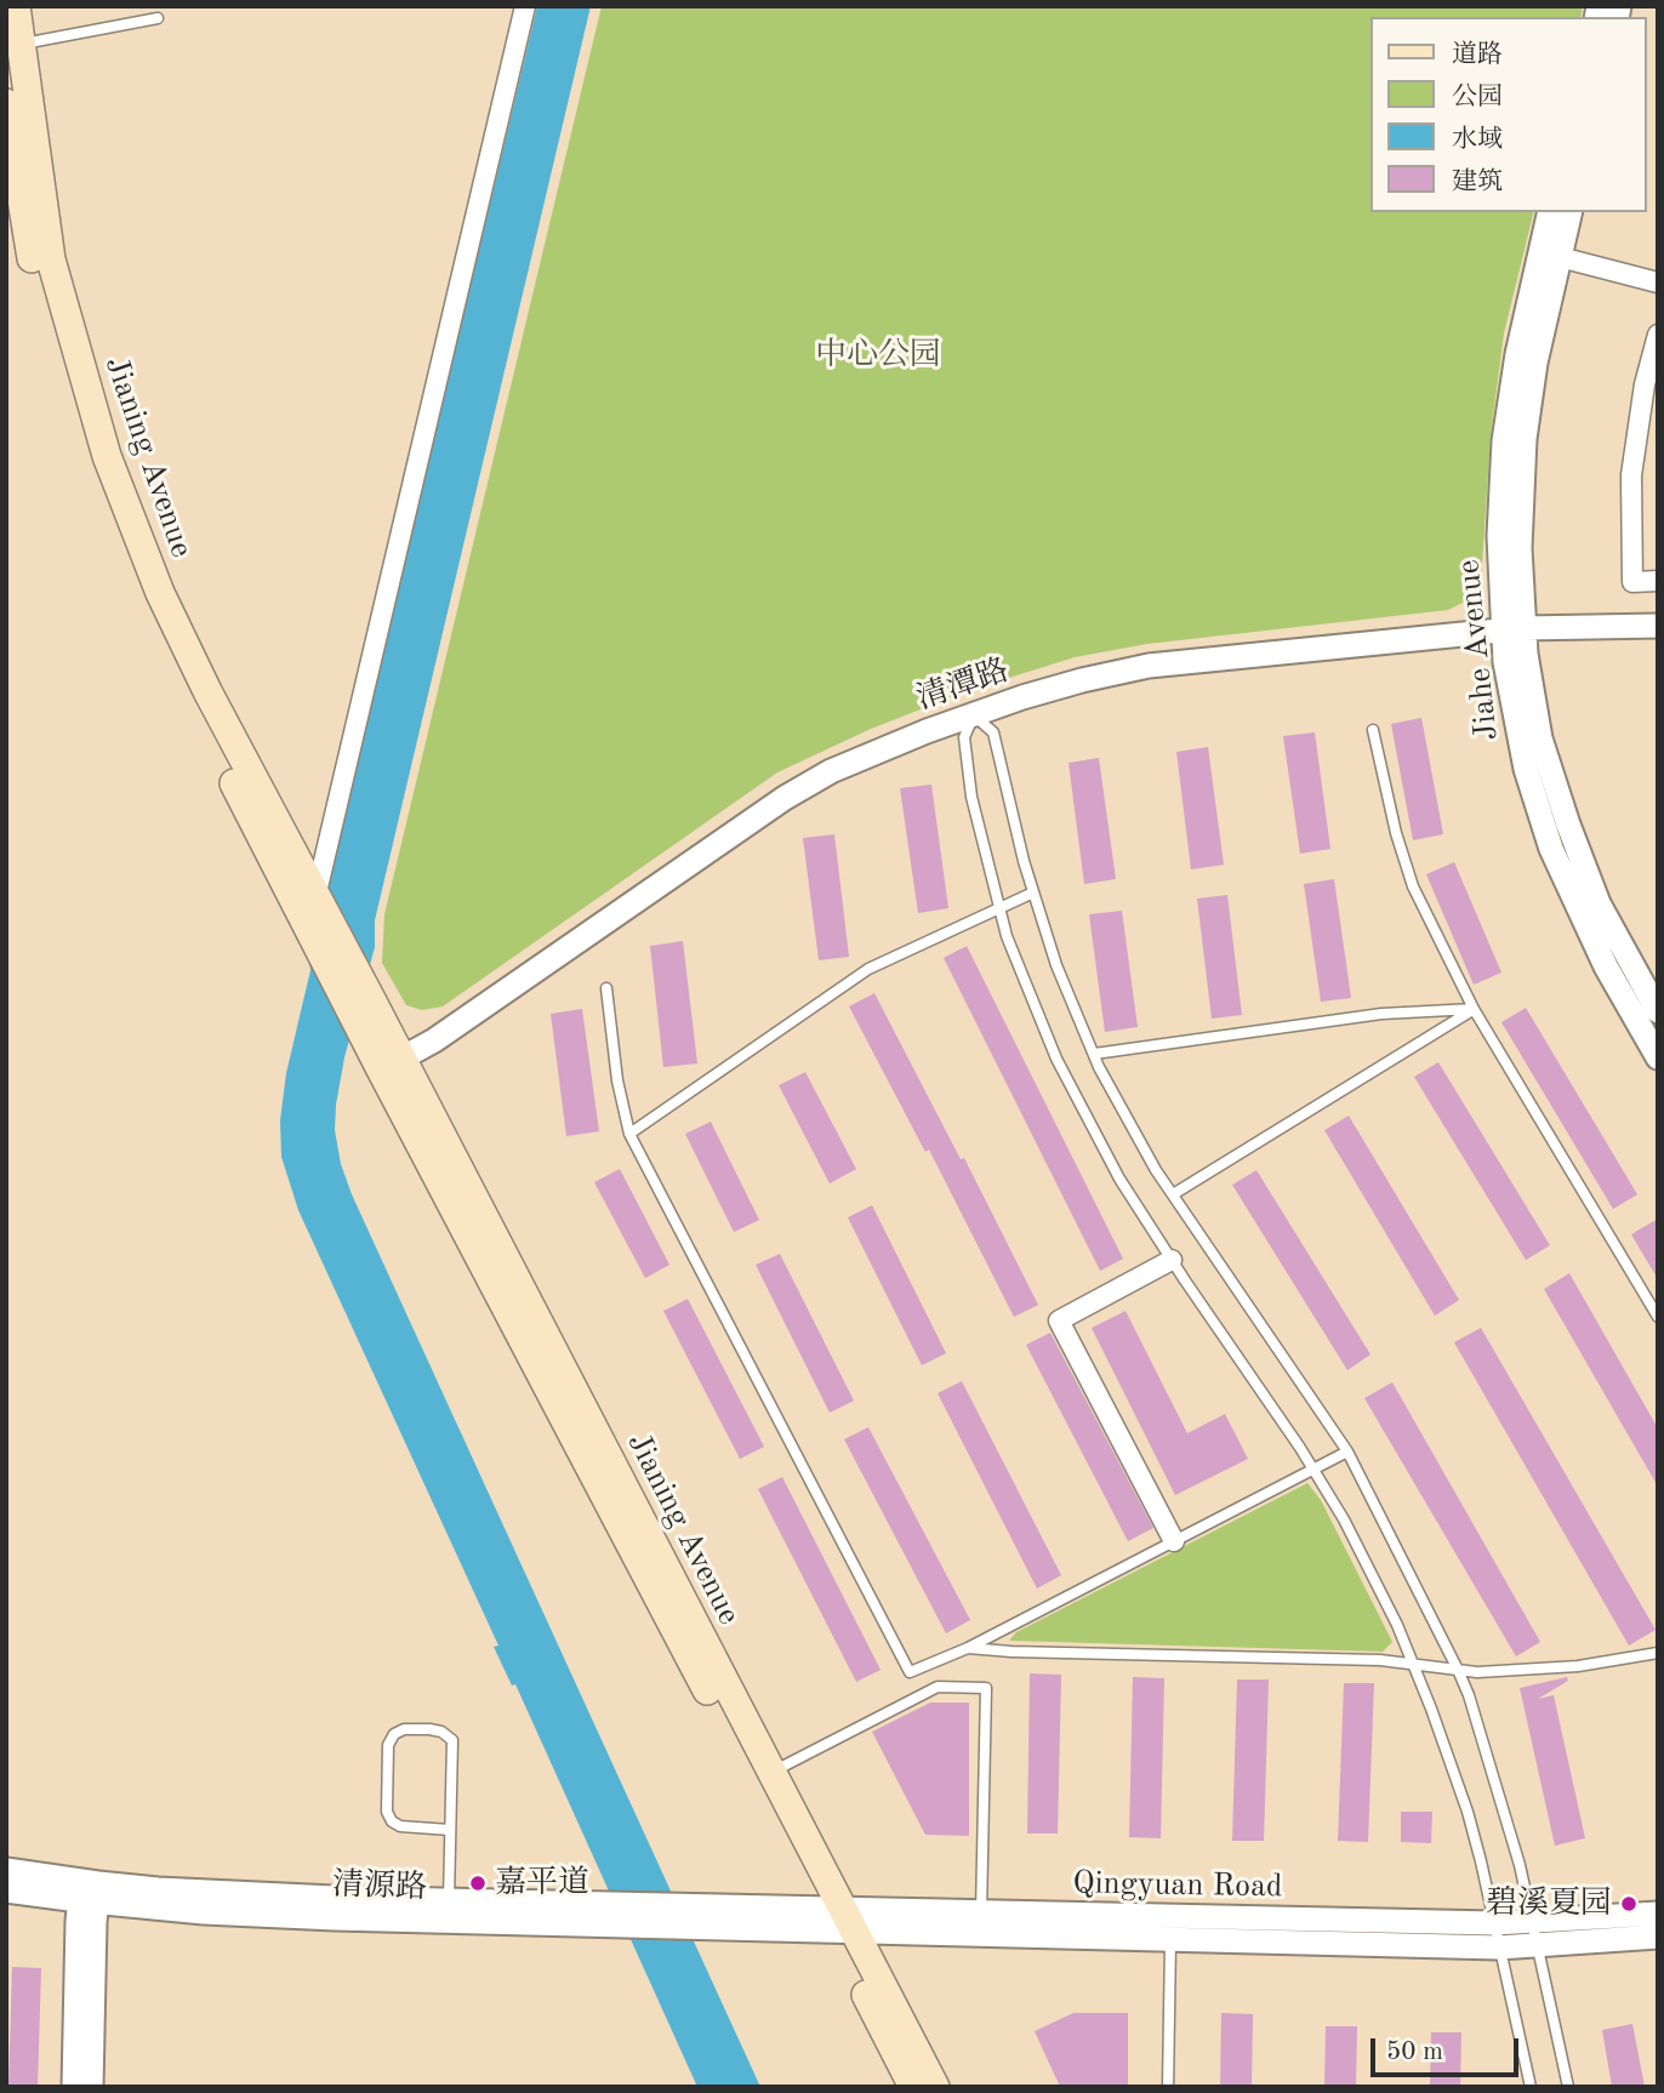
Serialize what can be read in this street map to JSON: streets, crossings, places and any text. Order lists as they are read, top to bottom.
{
  "streets": {
    "main road": ["Jianing Avenue"],
    "street": [
      "Jiahe Avenue",
      "清潭路",
      "Qingyuan Road",
      "清源路"
    ]
  },
  "crossings": [
    ["Jianing Avenue", "清潭路"],
    ["Jianing Avenue", "Qingyuan Road"],
    ["Jiahe Avenue", "清潭路"],
    ["Qingyuan Road", "清源路"]
  ],
  "parks": ["中心公园"],
  "places": ["嘉平道", "碧溪夏园"],
  "legend": [
    "道路",
    "公园",
    "水域",
    "建筑"
  ],
  "scale_bar": "50 m"
}
